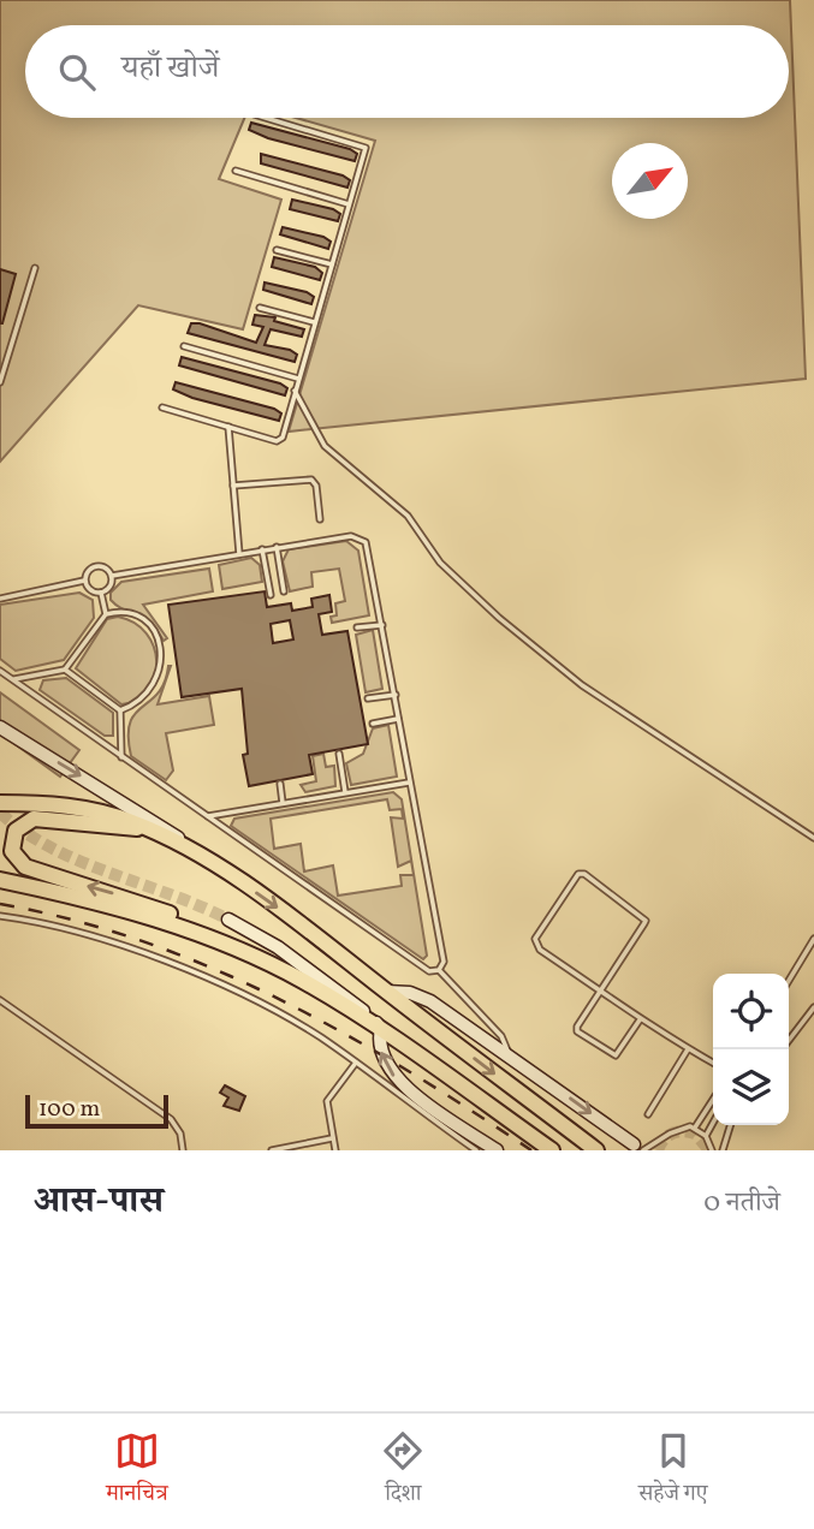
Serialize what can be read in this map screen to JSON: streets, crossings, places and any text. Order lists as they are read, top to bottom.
{
  "scale_bar": "100 m",
  "north": "top right",
  "page": {
    "search": "यहाँ खोजें",
    "scale": "100 m",
    "heading": ["आस-पास", "0 नतीजे"],
    "nav": ["मानचित्र", "दिशा", "सहेजे गए"]
  }
}
